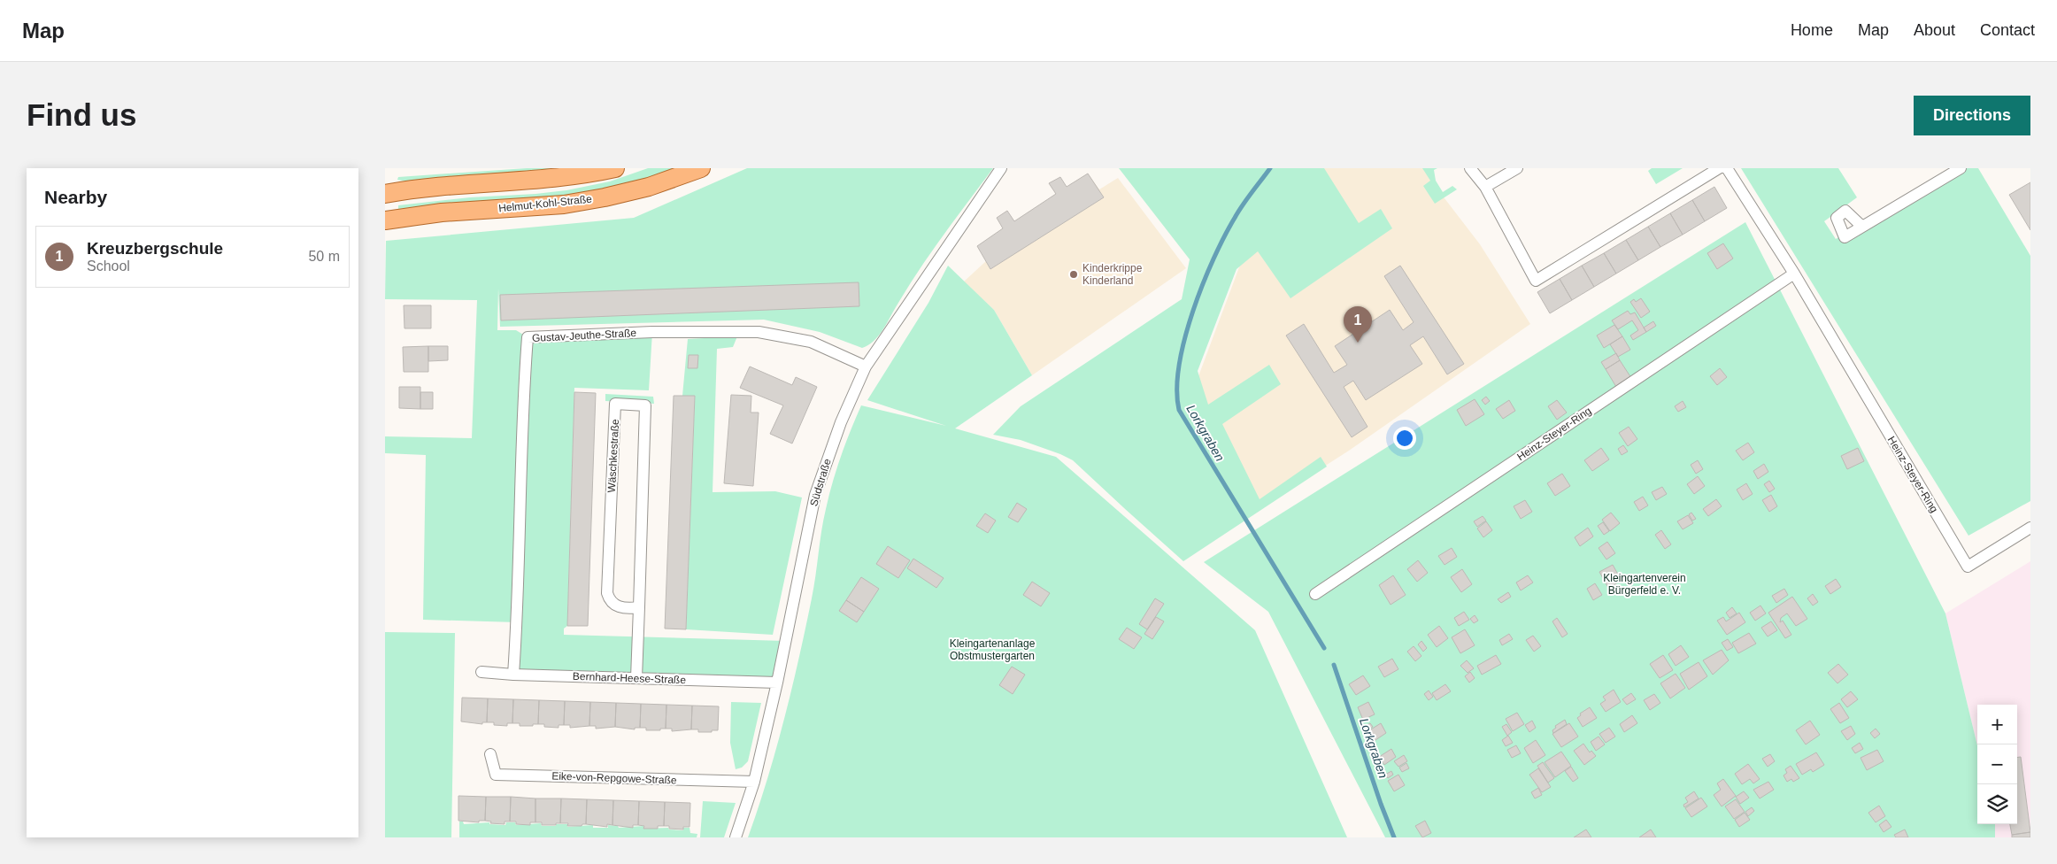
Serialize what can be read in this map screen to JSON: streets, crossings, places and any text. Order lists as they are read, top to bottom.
{
  "streets": {
    "main road": ["Helmut-Kohl-Straße"],
    "street": [
      "Gustav-Jeuthe-Straße",
      "Heinz-Steyer-Ring",
      "Wäschkestraße",
      "Südstraße",
      "Bernhard-Heese-Straße",
      "Eike-von-Repgowe-Straße"
    ]
  },
  "crossings": [
    ["Gustav-Jeuthe-Straße", "Südstraße"],
    ["Gustav-Jeuthe-Straße", "Bernhard-Heese-Straße"],
    ["Wäschkestraße", "Bernhard-Heese-Straße"],
    ["Südstraße", "Bernhard-Heese-Straße"],
    ["Südstraße", "Eike-von-Repgowe-Straße"]
  ],
  "water": ["Lorkgraben"],
  "parks": ["Kleingartenverein Bürgerfeld e. V.", "Kleingartenanlage Obstmustergarten"],
  "places": ["Kinderkrippe Kinderland"],
  "page": {
    "header": "Map",
    "nav": [
      "Home",
      "Map",
      "About",
      "Contact"
    ],
    "buttons": "Directions",
    "title": "Find us",
    "heading": "Nearby",
    "list": [
      {
        "mark": "1",
        "name": "Kreuzbergschule",
        "note": "School",
        "value": "50 m"
      }
    ],
    "pins": "1",
    "map_buttons": ["+", "−"]
  }
}
